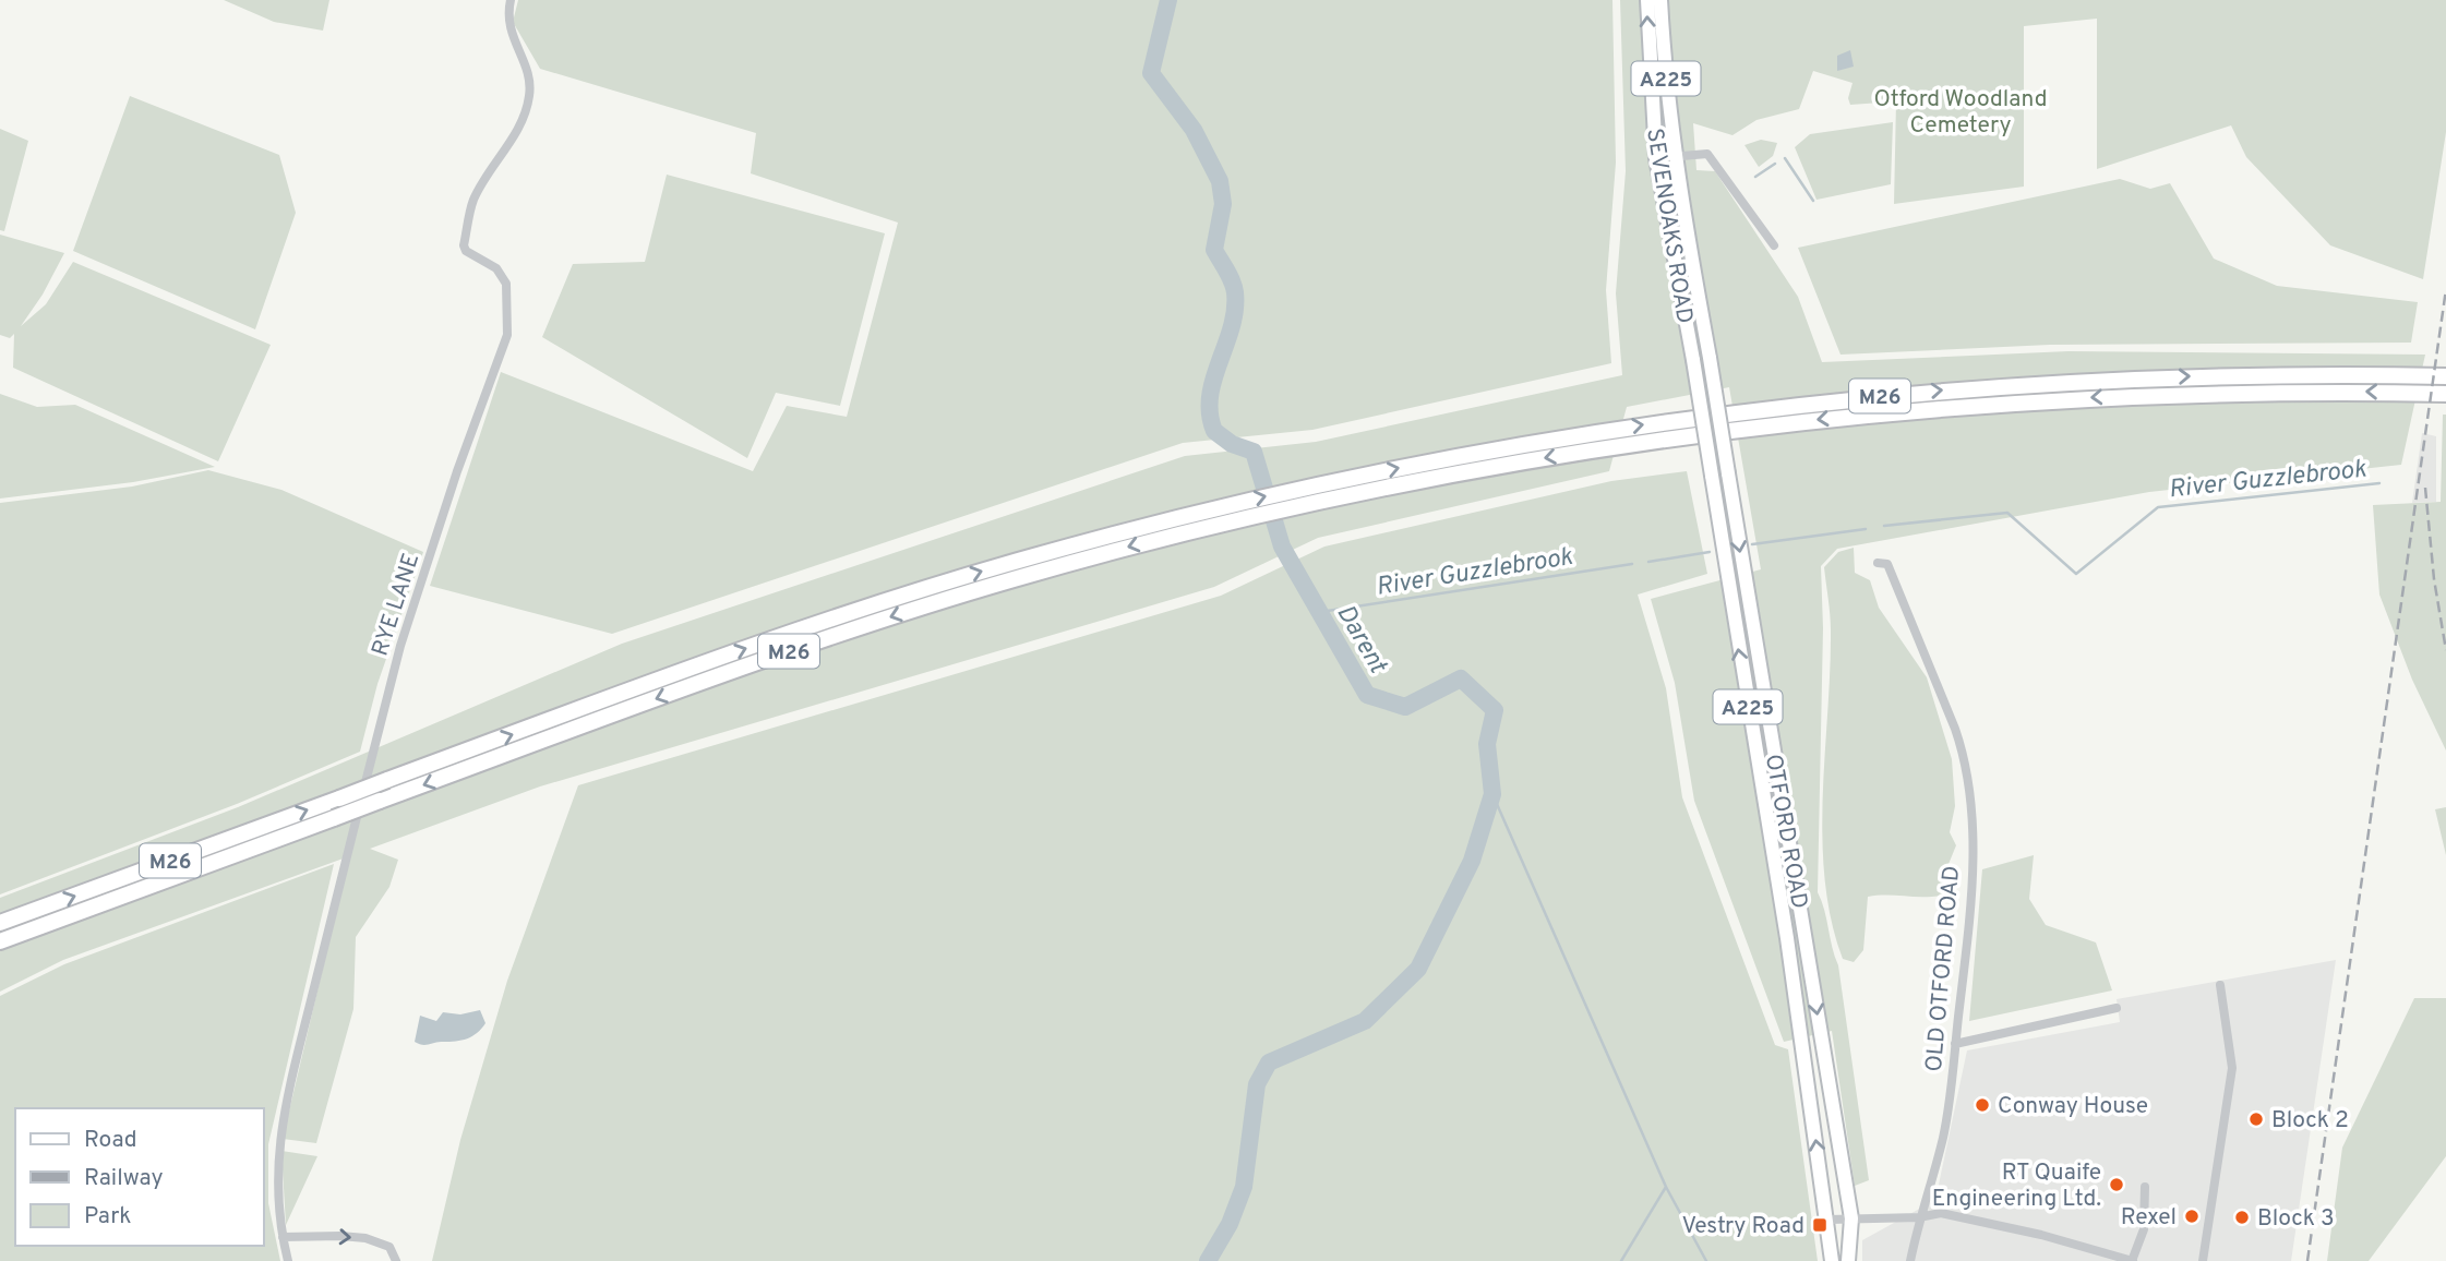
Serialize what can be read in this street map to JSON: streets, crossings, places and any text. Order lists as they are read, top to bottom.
{
  "streets": {
    "highway": ["M26"],
    "main road": ["A225", "SEVENOAKS ROAD", "OTFORD ROAD"],
    "street": ["RYE LANE", "OLD OTFORD ROAD"]
  },
  "crossings": [
    ["SEVENOAKS ROAD", "OTFORD ROAD"]
  ],
  "water": ["River Guzzlebrook", "Darent"],
  "parks": ["Otford Woodland Cemetery"],
  "places": {
    "other": [
      "Conway House",
      "Block 2",
      "RT Quaife Engineering Ltd.",
      "Rexel",
      "Block 3"
    ],
    "transit": ["Vestry Road"]
  },
  "legend": ["Road", "Railway", "Park"]
}
